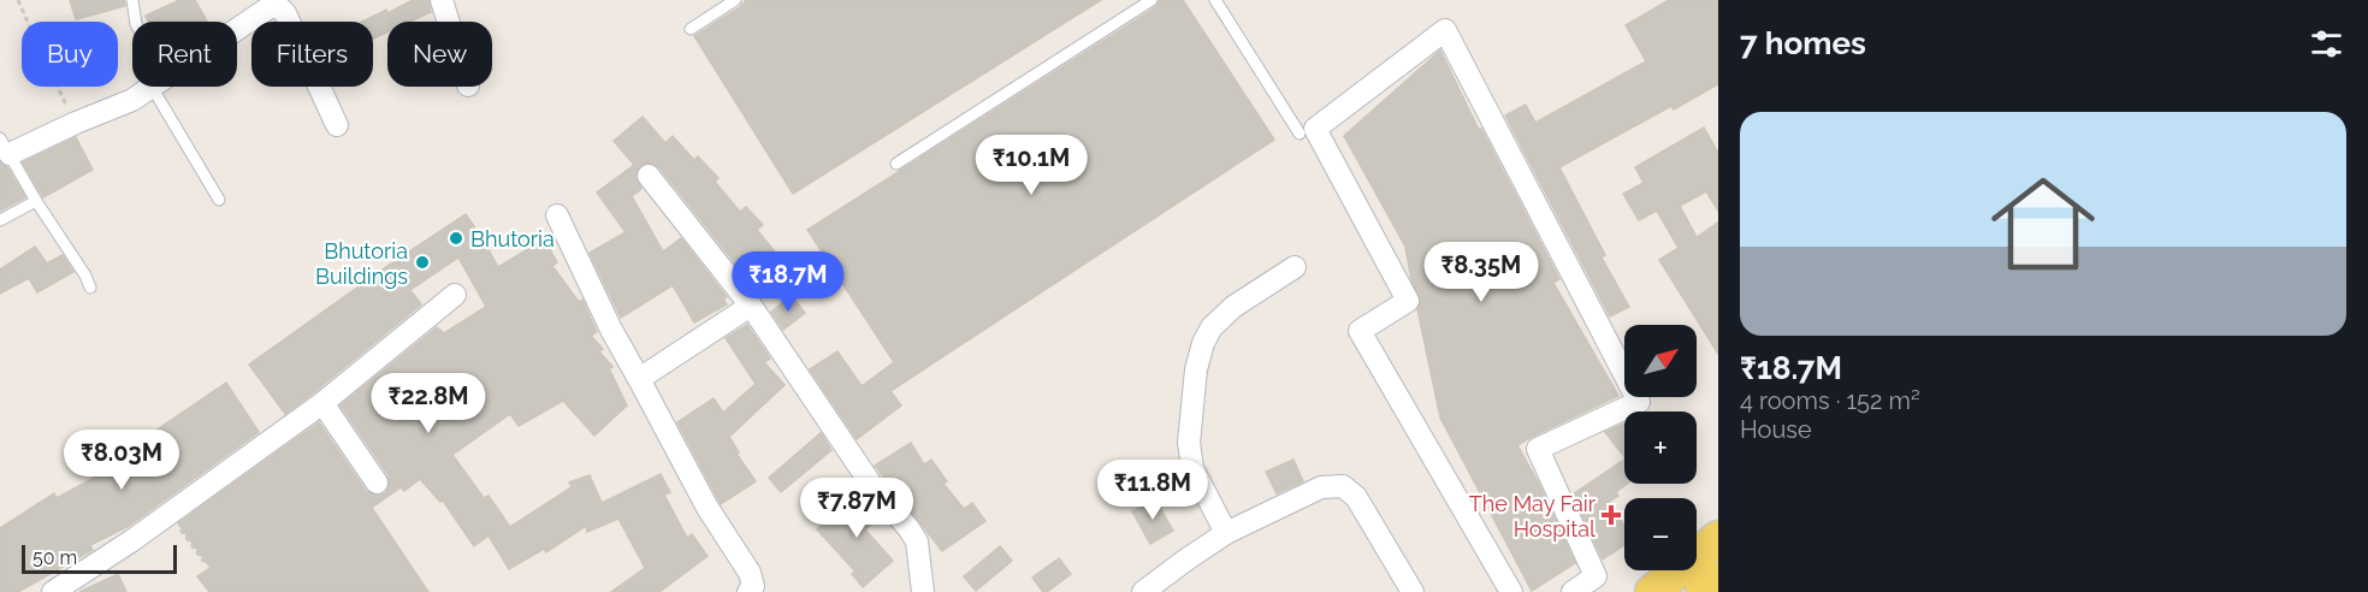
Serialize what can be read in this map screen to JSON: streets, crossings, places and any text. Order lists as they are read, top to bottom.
{
  "places": {
    "other": ["Bhutoria", "Bhutoria Buildings"],
    "health": ["The May Fair Hospital"]
  },
  "scale_bar": "50 m",
  "north": "top right",
  "page": {
    "heading": "7 homes",
    "chip": [
      "Buy",
      "Rent",
      "Filters",
      "New"
    ],
    "list": [
      {
        "name": "₹18.7M",
        "note": "4 rooms · 152 m² · House"
      }
    ],
    "price": [
      "₹10.1M",
      "₹8.35M",
      "₹18.7M",
      "₹22.8M",
      "₹8.03M",
      "₹11.8M",
      "₹7.87M"
    ],
    "map_buttons": ["+", "−"],
    "scale": "50 m"
  }
}
